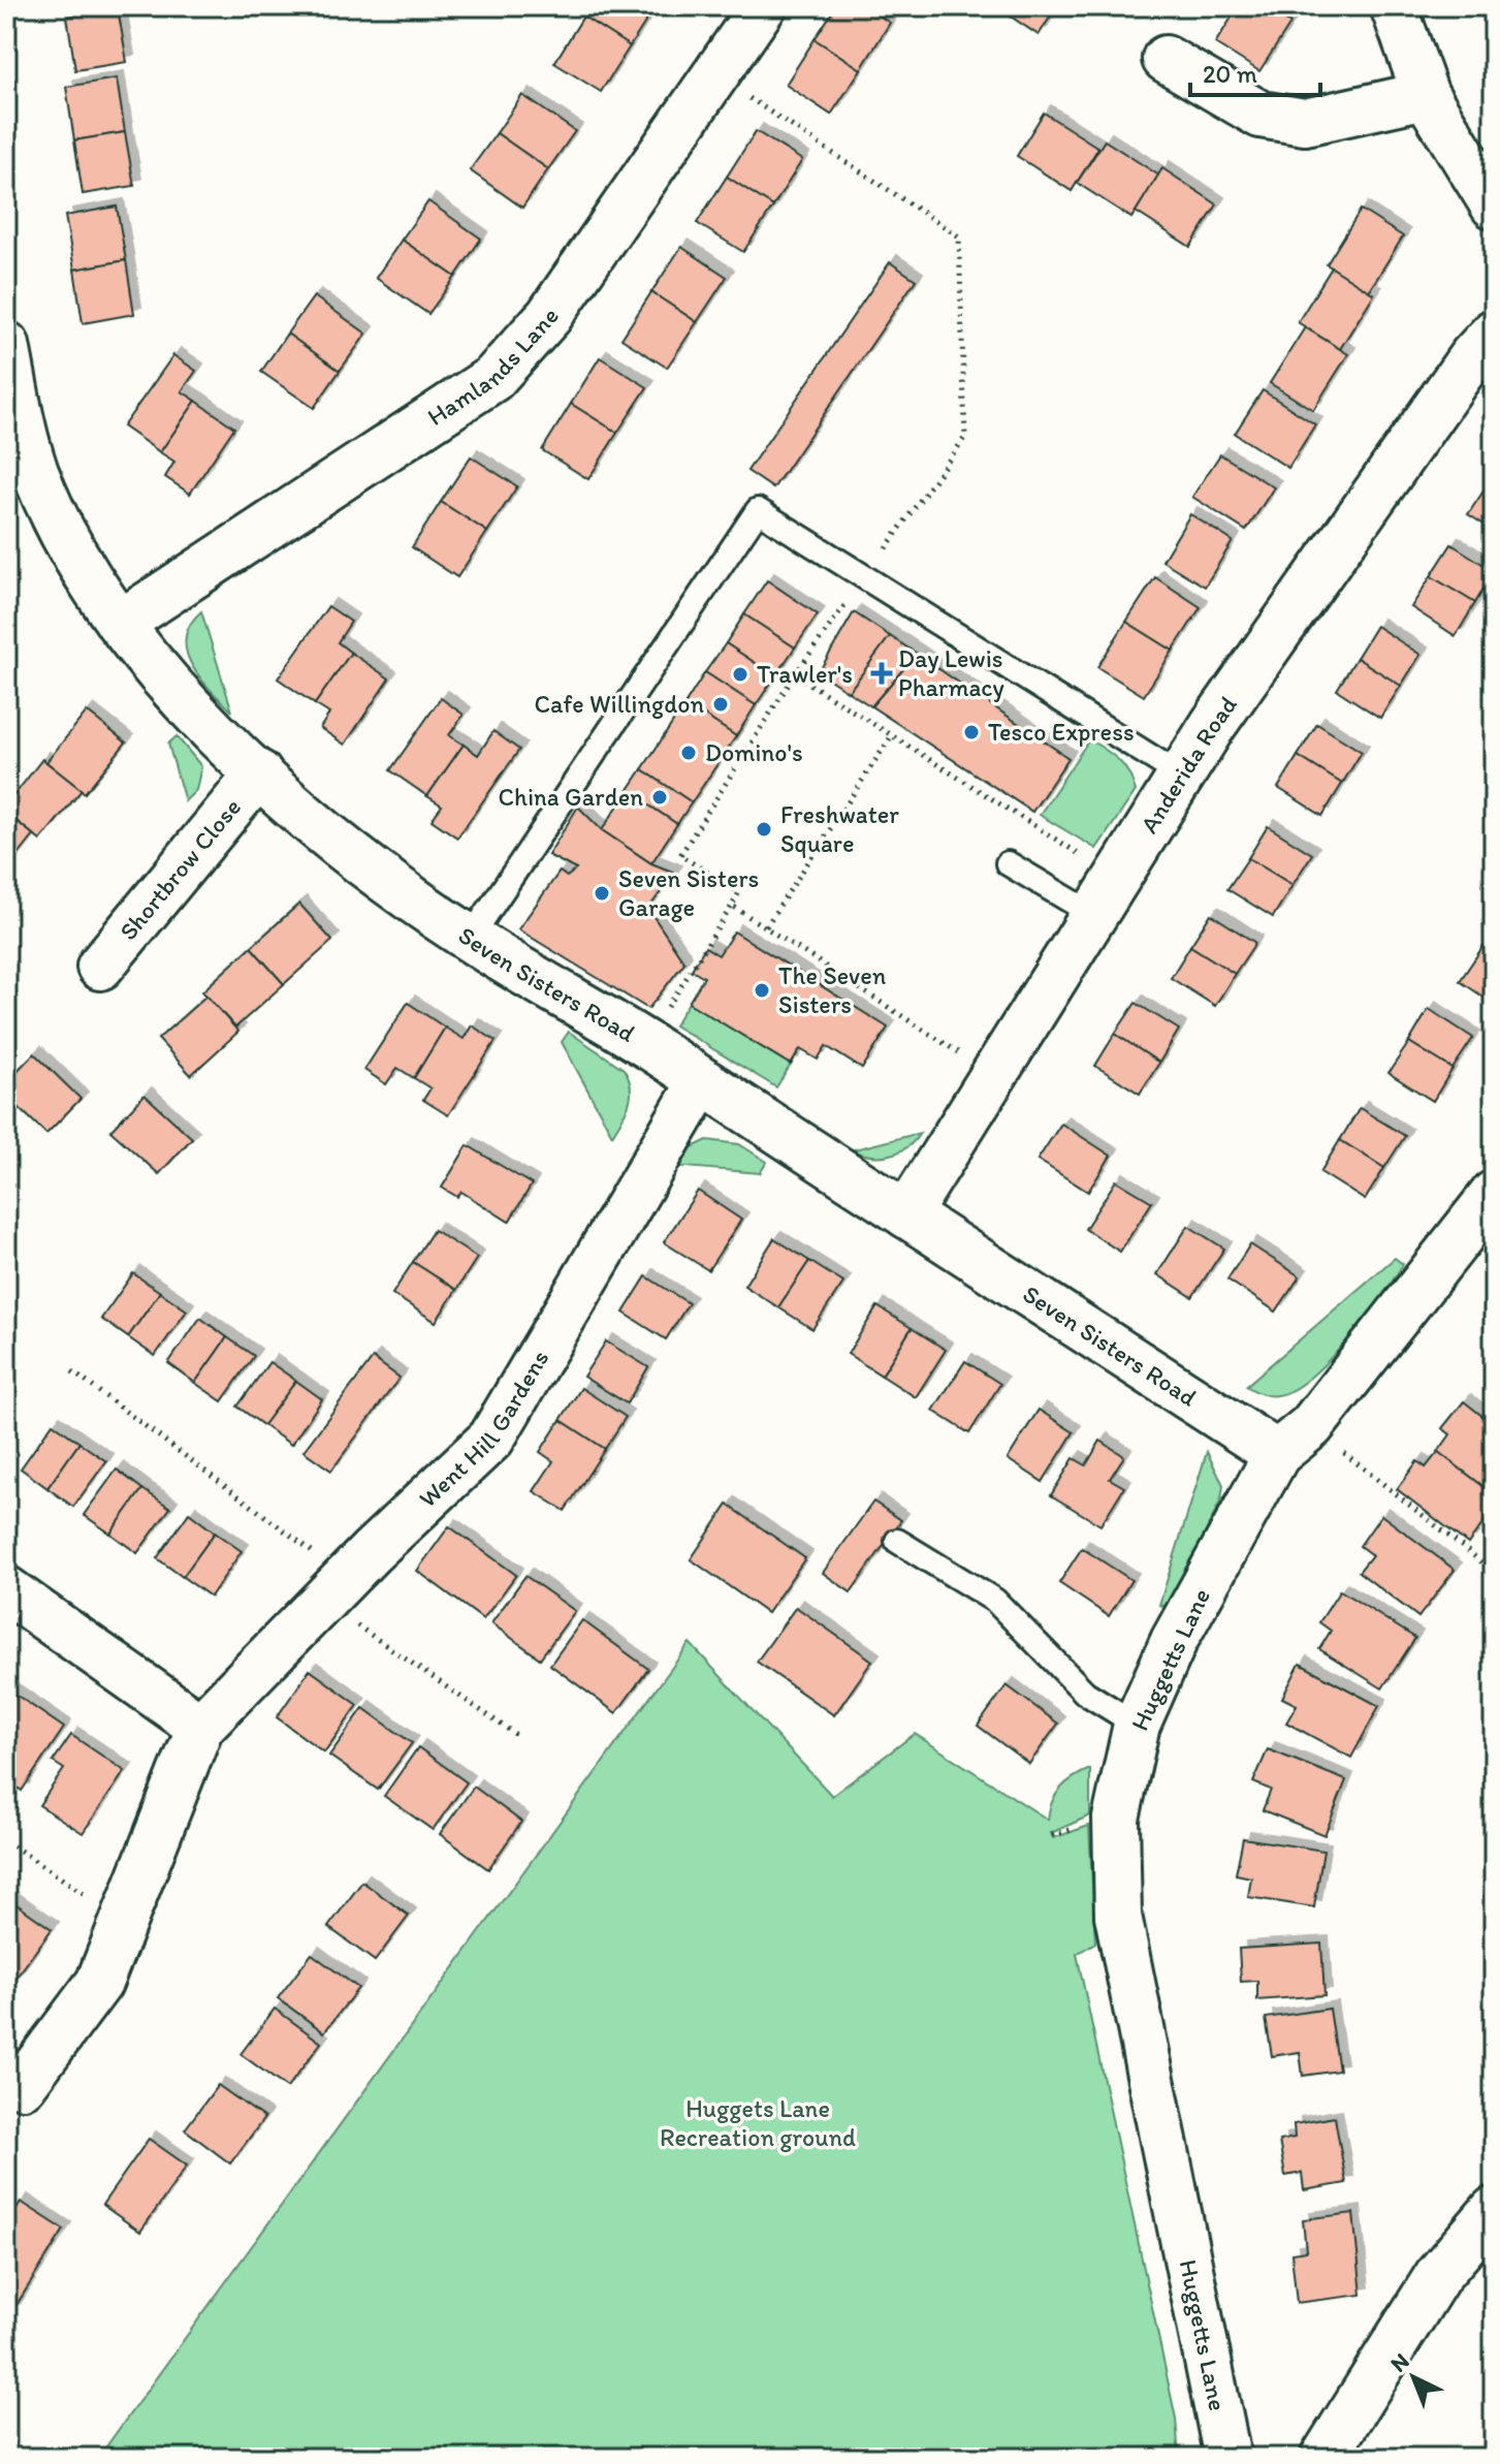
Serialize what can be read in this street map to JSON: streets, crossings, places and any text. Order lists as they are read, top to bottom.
{
  "streets": {
    "street": [
      "Hamlands Lane",
      "Anderida Road",
      "Shortbrow Close",
      "Seven Sisters Road",
      "Went Hill Gardens",
      "Huggetts Lane"
    ]
  },
  "crossings": [
    ["Hamlands Lane", "Seven Sisters Road"],
    ["Anderida Road", "Seven Sisters Road"],
    ["Shortbrow Close", "Seven Sisters Road"],
    ["Seven Sisters Road", "Went Hill Gardens"],
    ["Seven Sisters Road", "Huggetts Lane"]
  ],
  "parks": ["Huggets Lane Recreation ground"],
  "places": {
    "health": ["Day Lewis Pharmacy"],
    "other": [
      "Trawler's",
      "Cafe Willingdon",
      "Tesco Express",
      "Domino's",
      "China Garden",
      "Freshwater Square",
      "Seven Sisters Garage",
      "The Seven Sisters"
    ]
  },
  "scale_bar": "20 m",
  "north": "top left"
}
